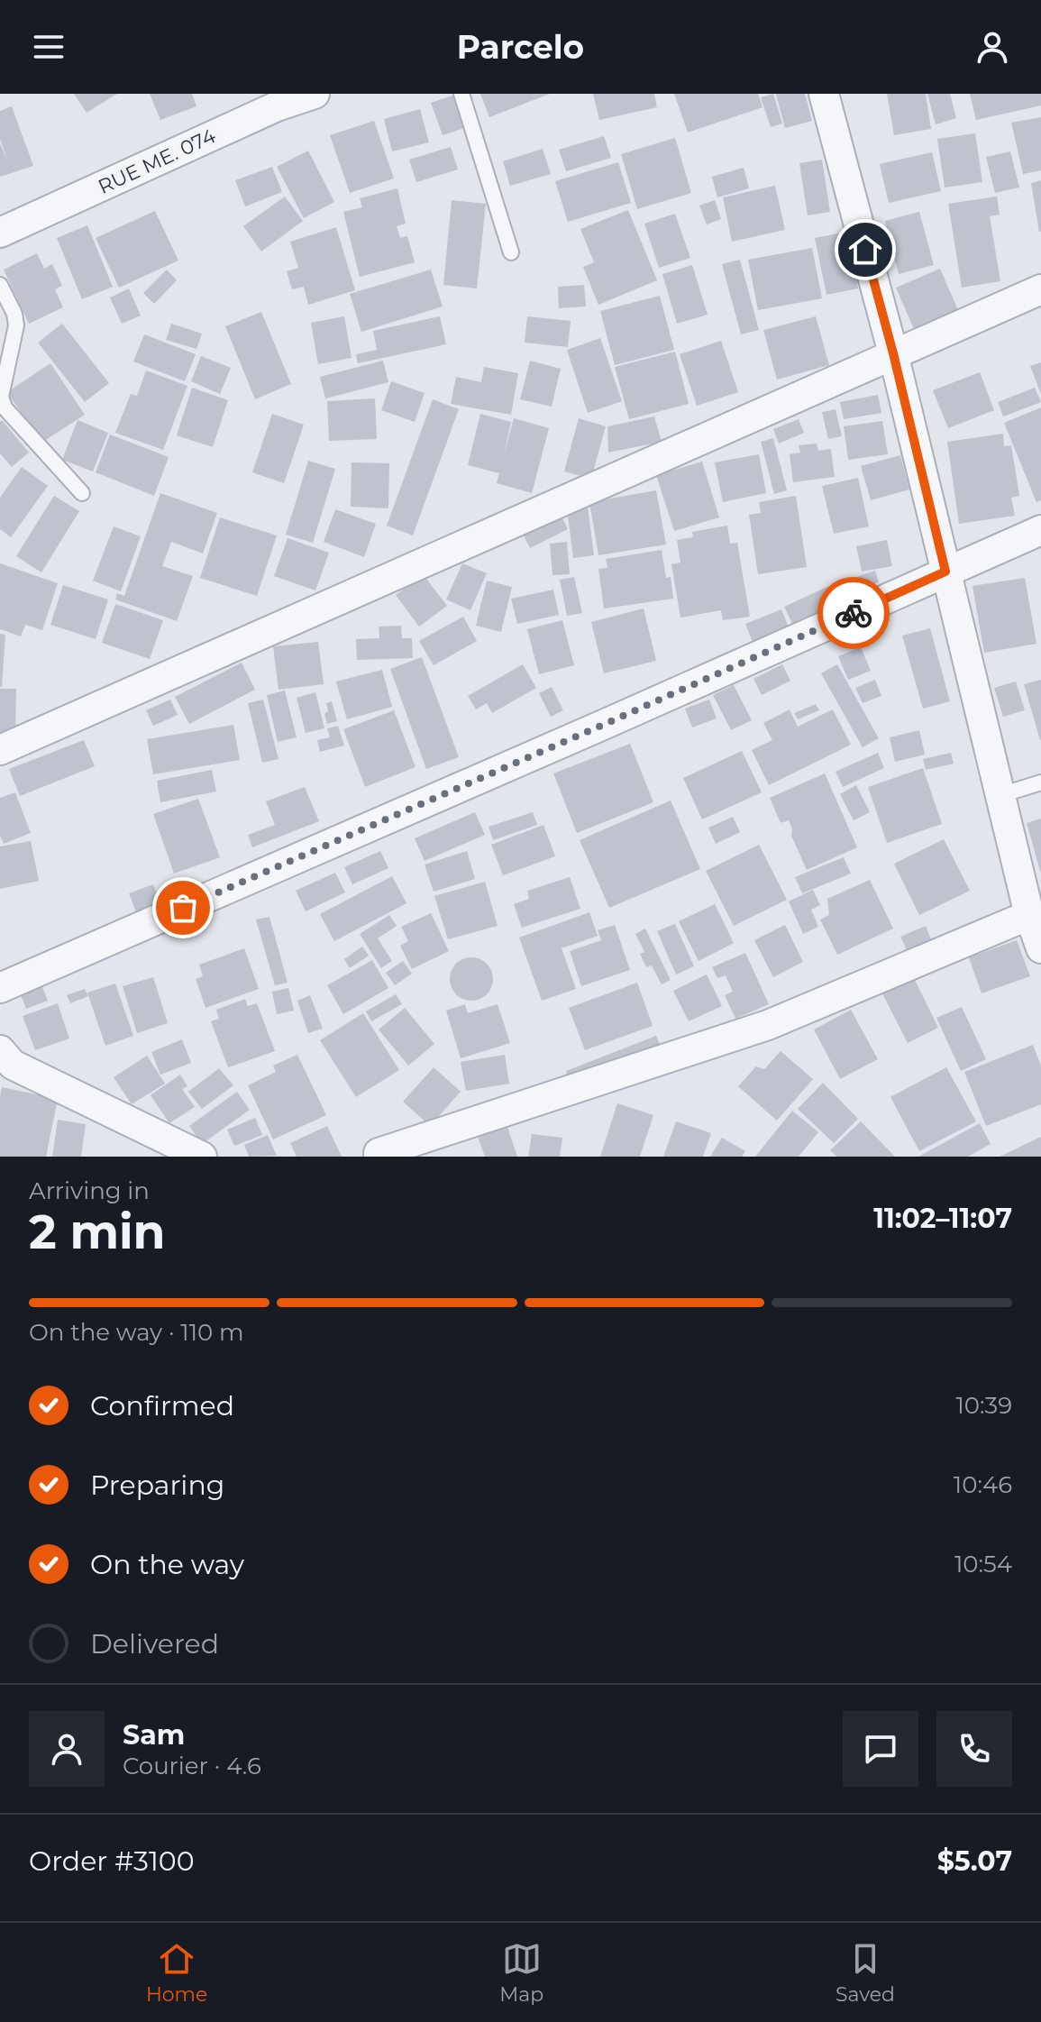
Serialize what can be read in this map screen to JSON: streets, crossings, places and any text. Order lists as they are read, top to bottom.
{
  "streets": {
    "street": ["RUE ME. 074"]
  },
  "page": {
    "header": "Parcelo",
    "heading": ["2 min", "Arriving in", "11:02–11:07"],
    "panel": [
      "Sam",
      "Courier · 4.6",
      "Order #3100",
      "$5.07"
    ],
    "bar": "On the way · 110 m",
    "list": [
      ["Confirmed", "10:39"],
      ["Preparing", "10:46"],
      ["On the way", "10:54"],
      "Delivered"
    ],
    "tabs": ["Home", "Map", "Saved"]
  }
}
